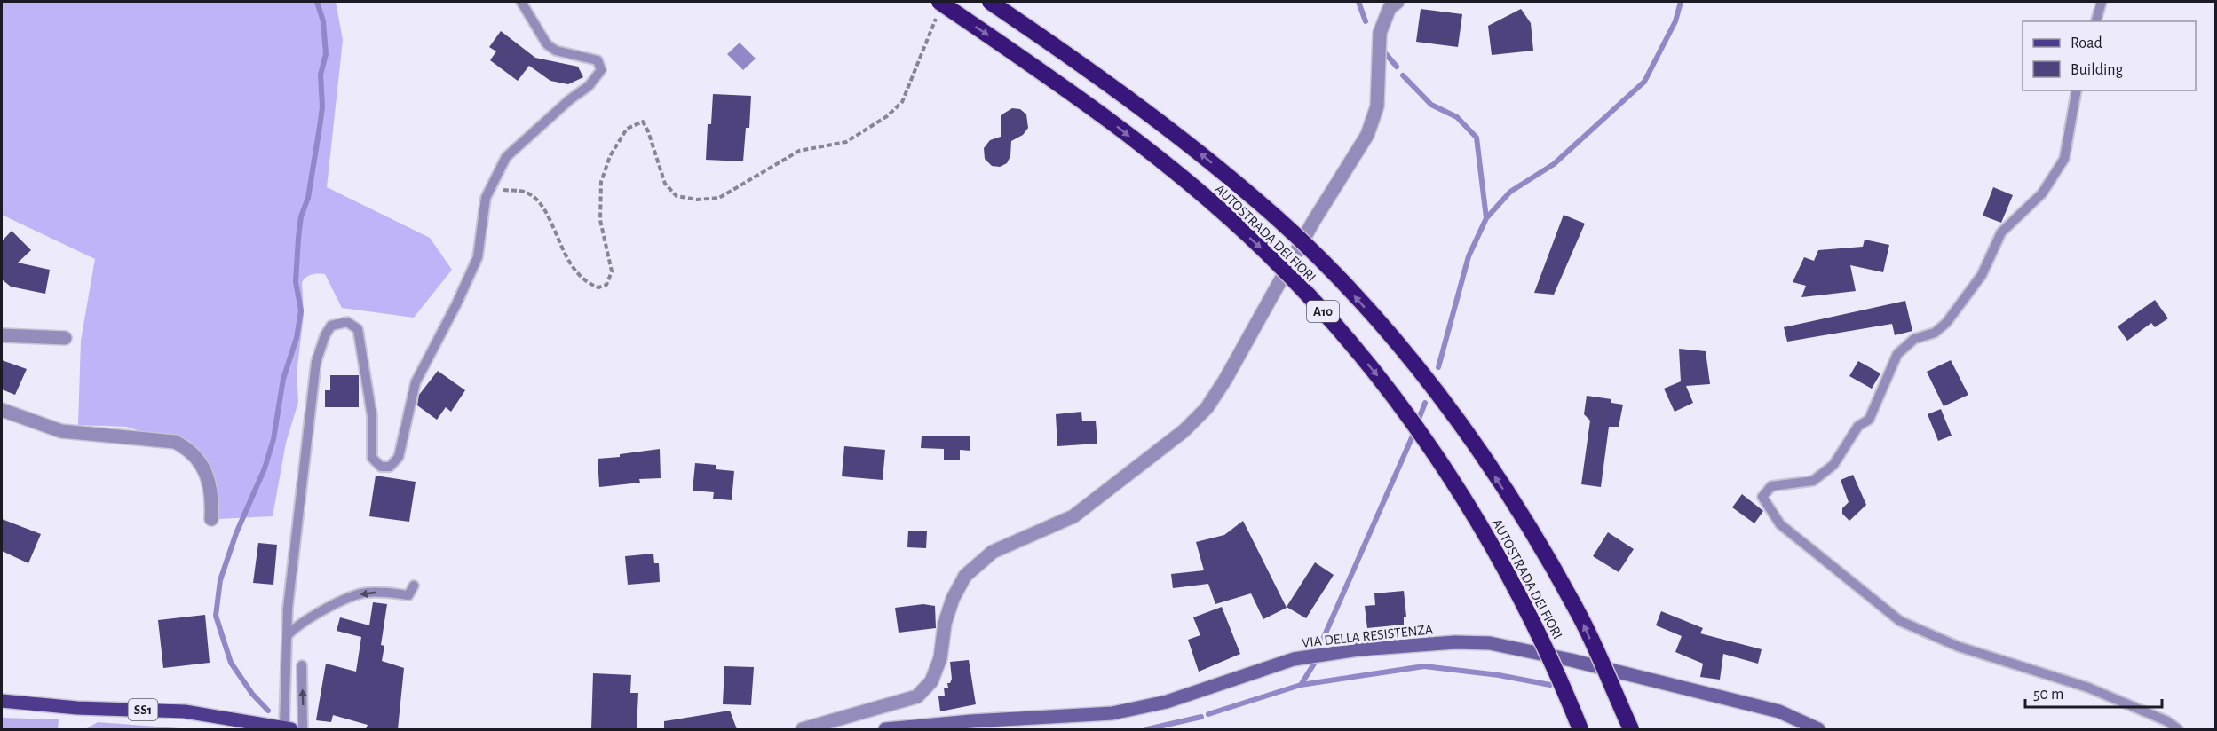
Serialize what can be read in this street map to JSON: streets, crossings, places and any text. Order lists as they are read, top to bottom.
{
  "streets": {
    "highway": ["AUTOSTRADA DEI FIORI", "A10"],
    "main road": ["SS1"],
    "street": ["VIA DELLA RESISTENZA"]
  },
  "legend": ["Road", "Building"],
  "scale_bar": "50 m"
}
